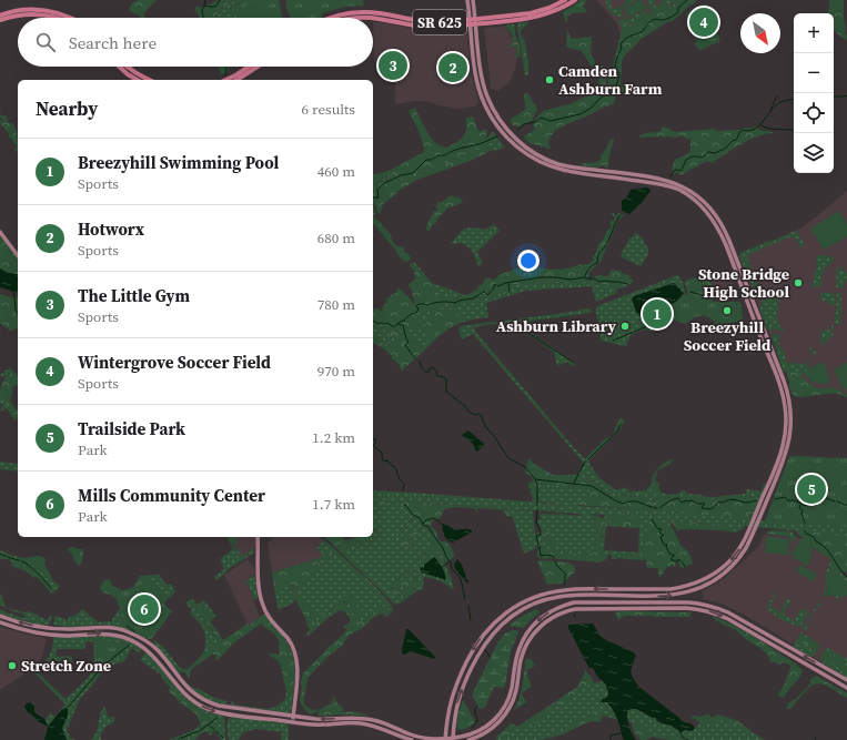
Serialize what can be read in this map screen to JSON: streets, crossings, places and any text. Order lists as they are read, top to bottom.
{
  "streets": {
    "main road": ["SR 625"]
  },
  "places": [
    "Camden Ashburn Farm",
    "Stone Bridge High School",
    "Breezyhill Soccer Field",
    "Ashburn Library",
    "Stretch Zone"
  ],
  "north": "bottom right",
  "page": {
    "pins": [
      "4",
      "3",
      "2",
      "1",
      "5",
      "6"
    ],
    "map_buttons": ["+", "−"],
    "search": "Search here",
    "heading": ["Nearby", "6 results"],
    "list": [
      {
        "mark": "1",
        "name": "Breezyhill Swimming Pool",
        "note": "Sports",
        "value": "460 m"
      },
      {
        "mark": "2",
        "name": "Hotworx",
        "note": "Sports",
        "value": "680 m"
      },
      {
        "mark": "3",
        "name": "The Little Gym",
        "note": "Sports",
        "value": "780 m"
      },
      {
        "mark": "4",
        "name": "Wintergrove Soccer Field",
        "note": "Sports",
        "value": "970 m"
      },
      {
        "mark": "5",
        "name": "Trailside Park",
        "note": "Park",
        "value": "1.2 km"
      },
      {
        "mark": "6",
        "name": "Mills Community Center",
        "note": "Park",
        "value": "1.7 km"
      }
    ]
  }
}
